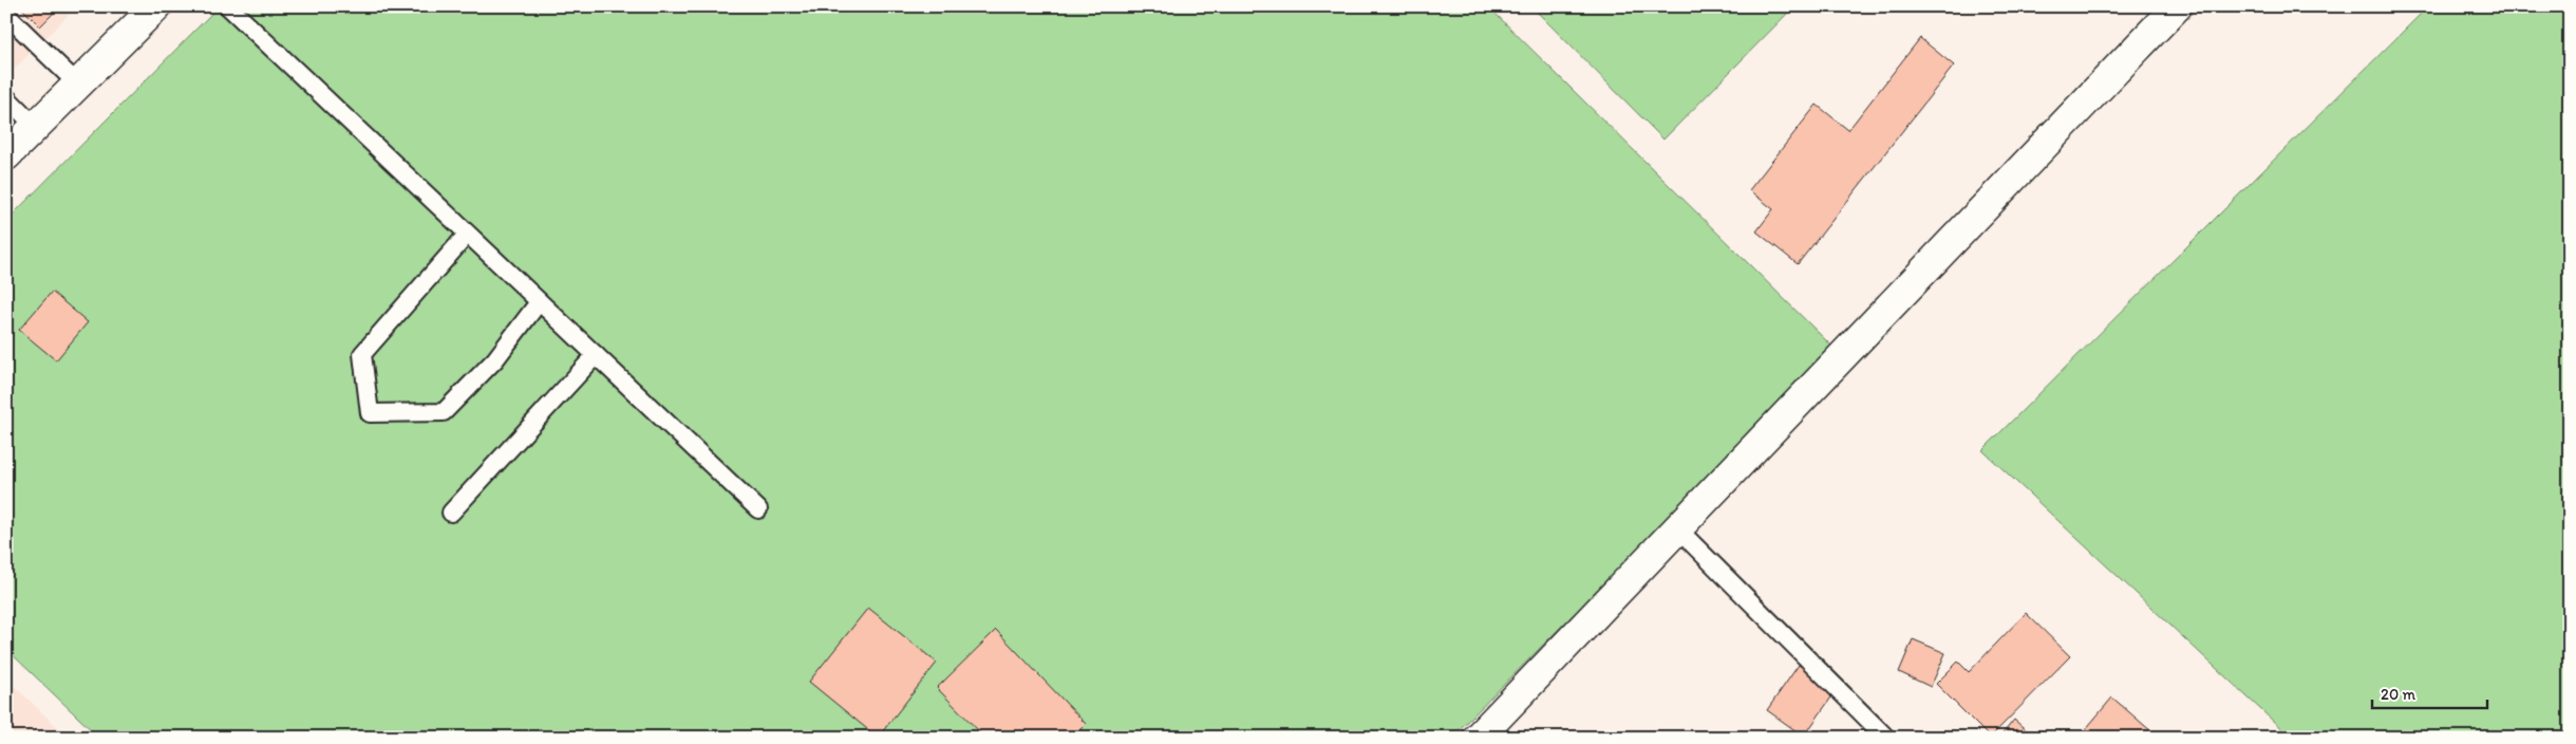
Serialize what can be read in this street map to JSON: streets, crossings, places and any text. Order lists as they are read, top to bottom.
{
  "scale_bar": "20 m"
}
